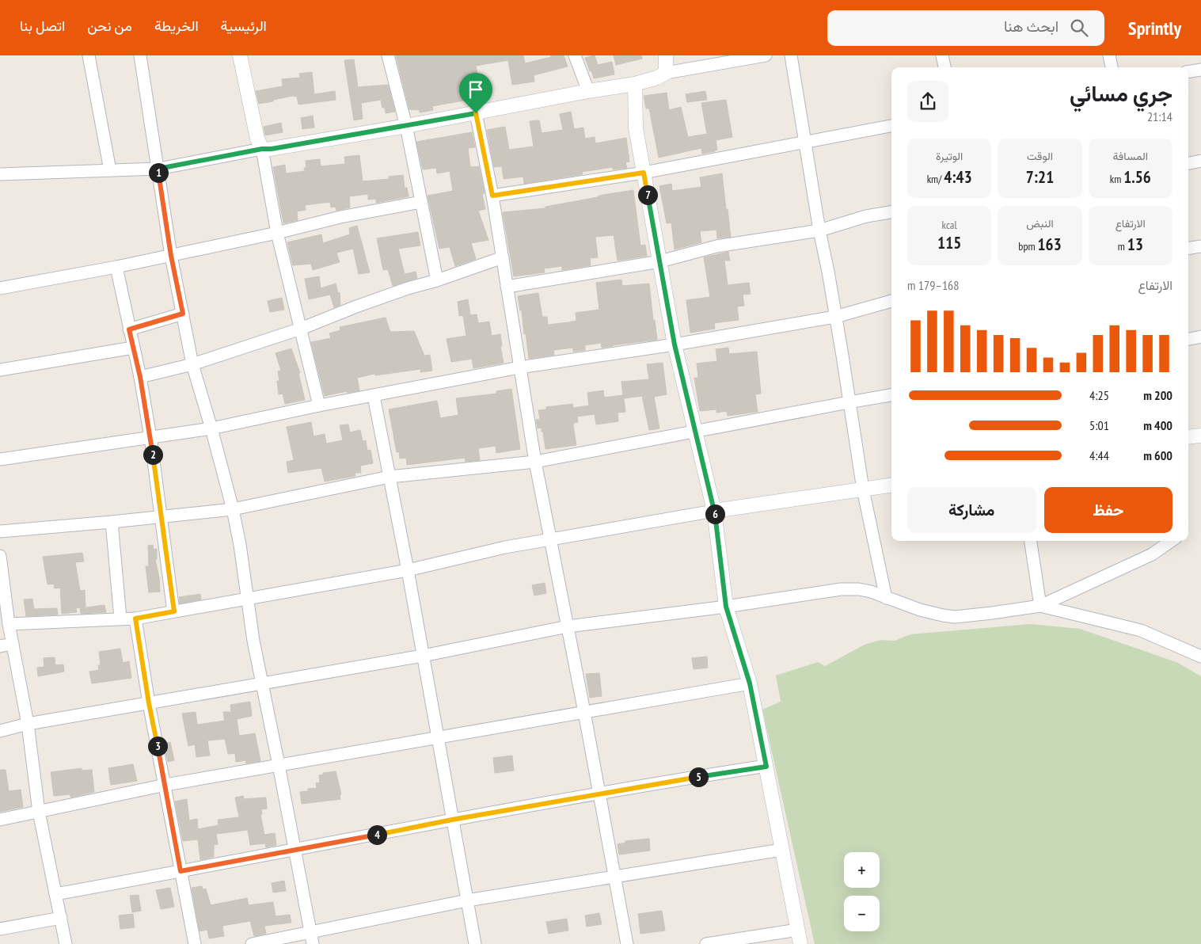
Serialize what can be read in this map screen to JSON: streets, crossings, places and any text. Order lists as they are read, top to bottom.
{
  "page": {
    "header": "Sprintly",
    "search": "ابحث هنا",
    "nav": [
      "الرئيسية",
      "الخريطة",
      "من نحن",
      "اتصل بنا"
    ],
    "heading": ["جري مسائي", "21:14"],
    "stats": [
      ["المسافة", "1.56 km"],
      ["الوقت", "7:21"],
      ["الوتيرة", "4:43 /km"],
      ["الارتفاع", "13 m"],
      ["النبض", "163 bpm"],
      ["kcal", "115"]
    ],
    "pins": [
      "1",
      "7",
      "2",
      "6",
      "3",
      "5",
      "4"
    ],
    "chart": ["الارتفاع", "168–179 m"],
    "list": [
      {
        "name": "200 m",
        "note": "4:25"
      },
      {
        "name": "400 m",
        "note": "5:01"
      },
      {
        "name": "600 m",
        "note": "4:44"
      }
    ],
    "buttons": ["حفظ", "مشاركة"],
    "map_buttons": ["+", "−"]
  }
}
